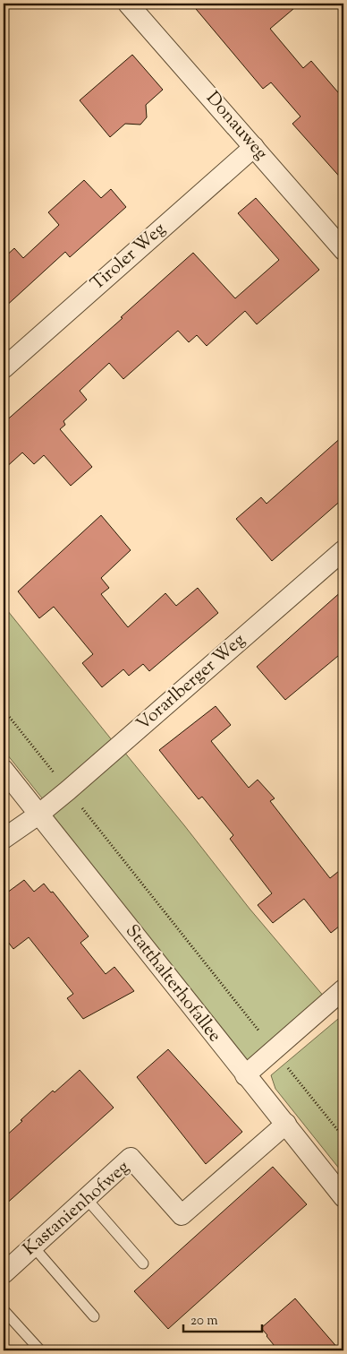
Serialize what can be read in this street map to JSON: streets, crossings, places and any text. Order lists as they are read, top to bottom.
{
  "streets": {
    "street": [
      "Donauweg",
      "Tiroler Weg",
      "Vorarlberger Weg",
      "Statthalterhofallee",
      "Kastanienhofweg"
    ]
  },
  "crossings": [
    ["Donauweg", "Tiroler Weg"],
    ["Vorarlberger Weg", "Statthalterhofallee"],
    ["Statthalterhofallee", "Kastanienhofweg"]
  ],
  "scale_bar": "20 m"
}
